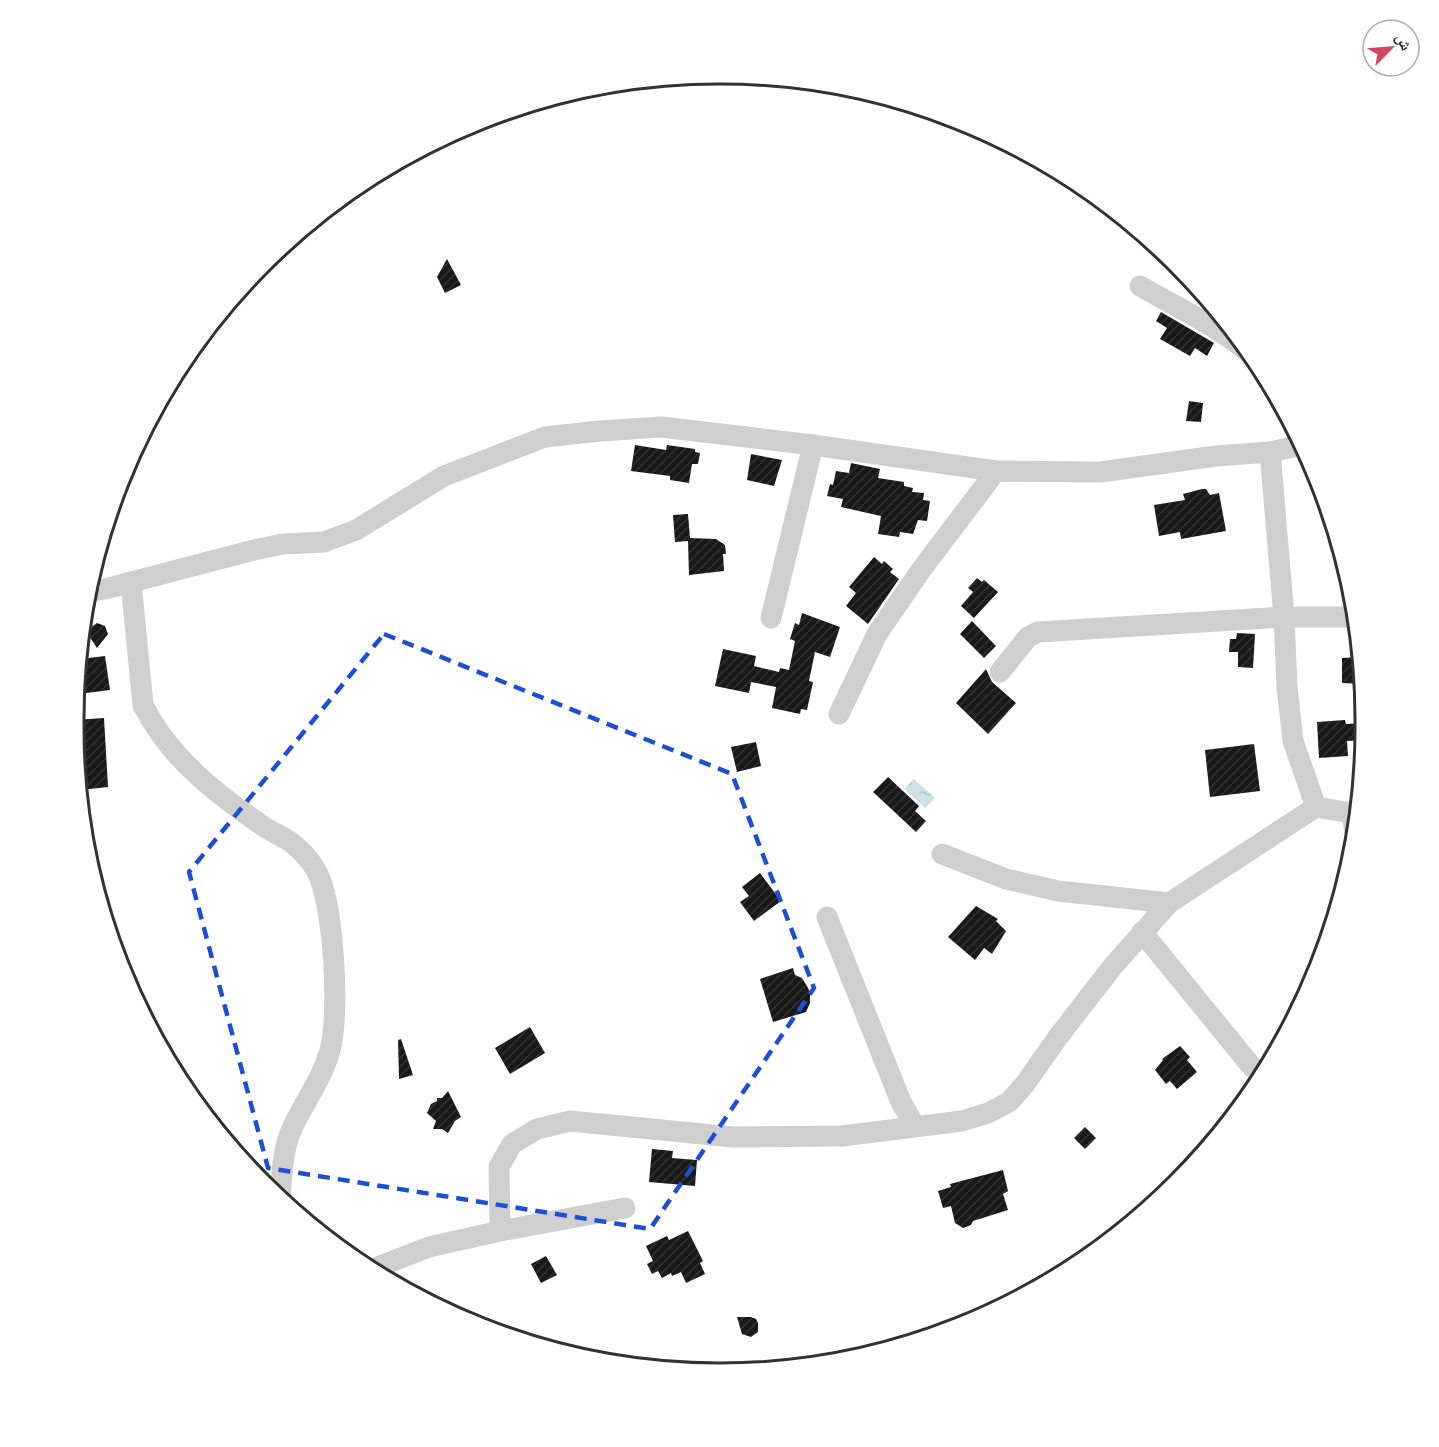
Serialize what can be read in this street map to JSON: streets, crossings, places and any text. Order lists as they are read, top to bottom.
{
  "north": "top right"
}
